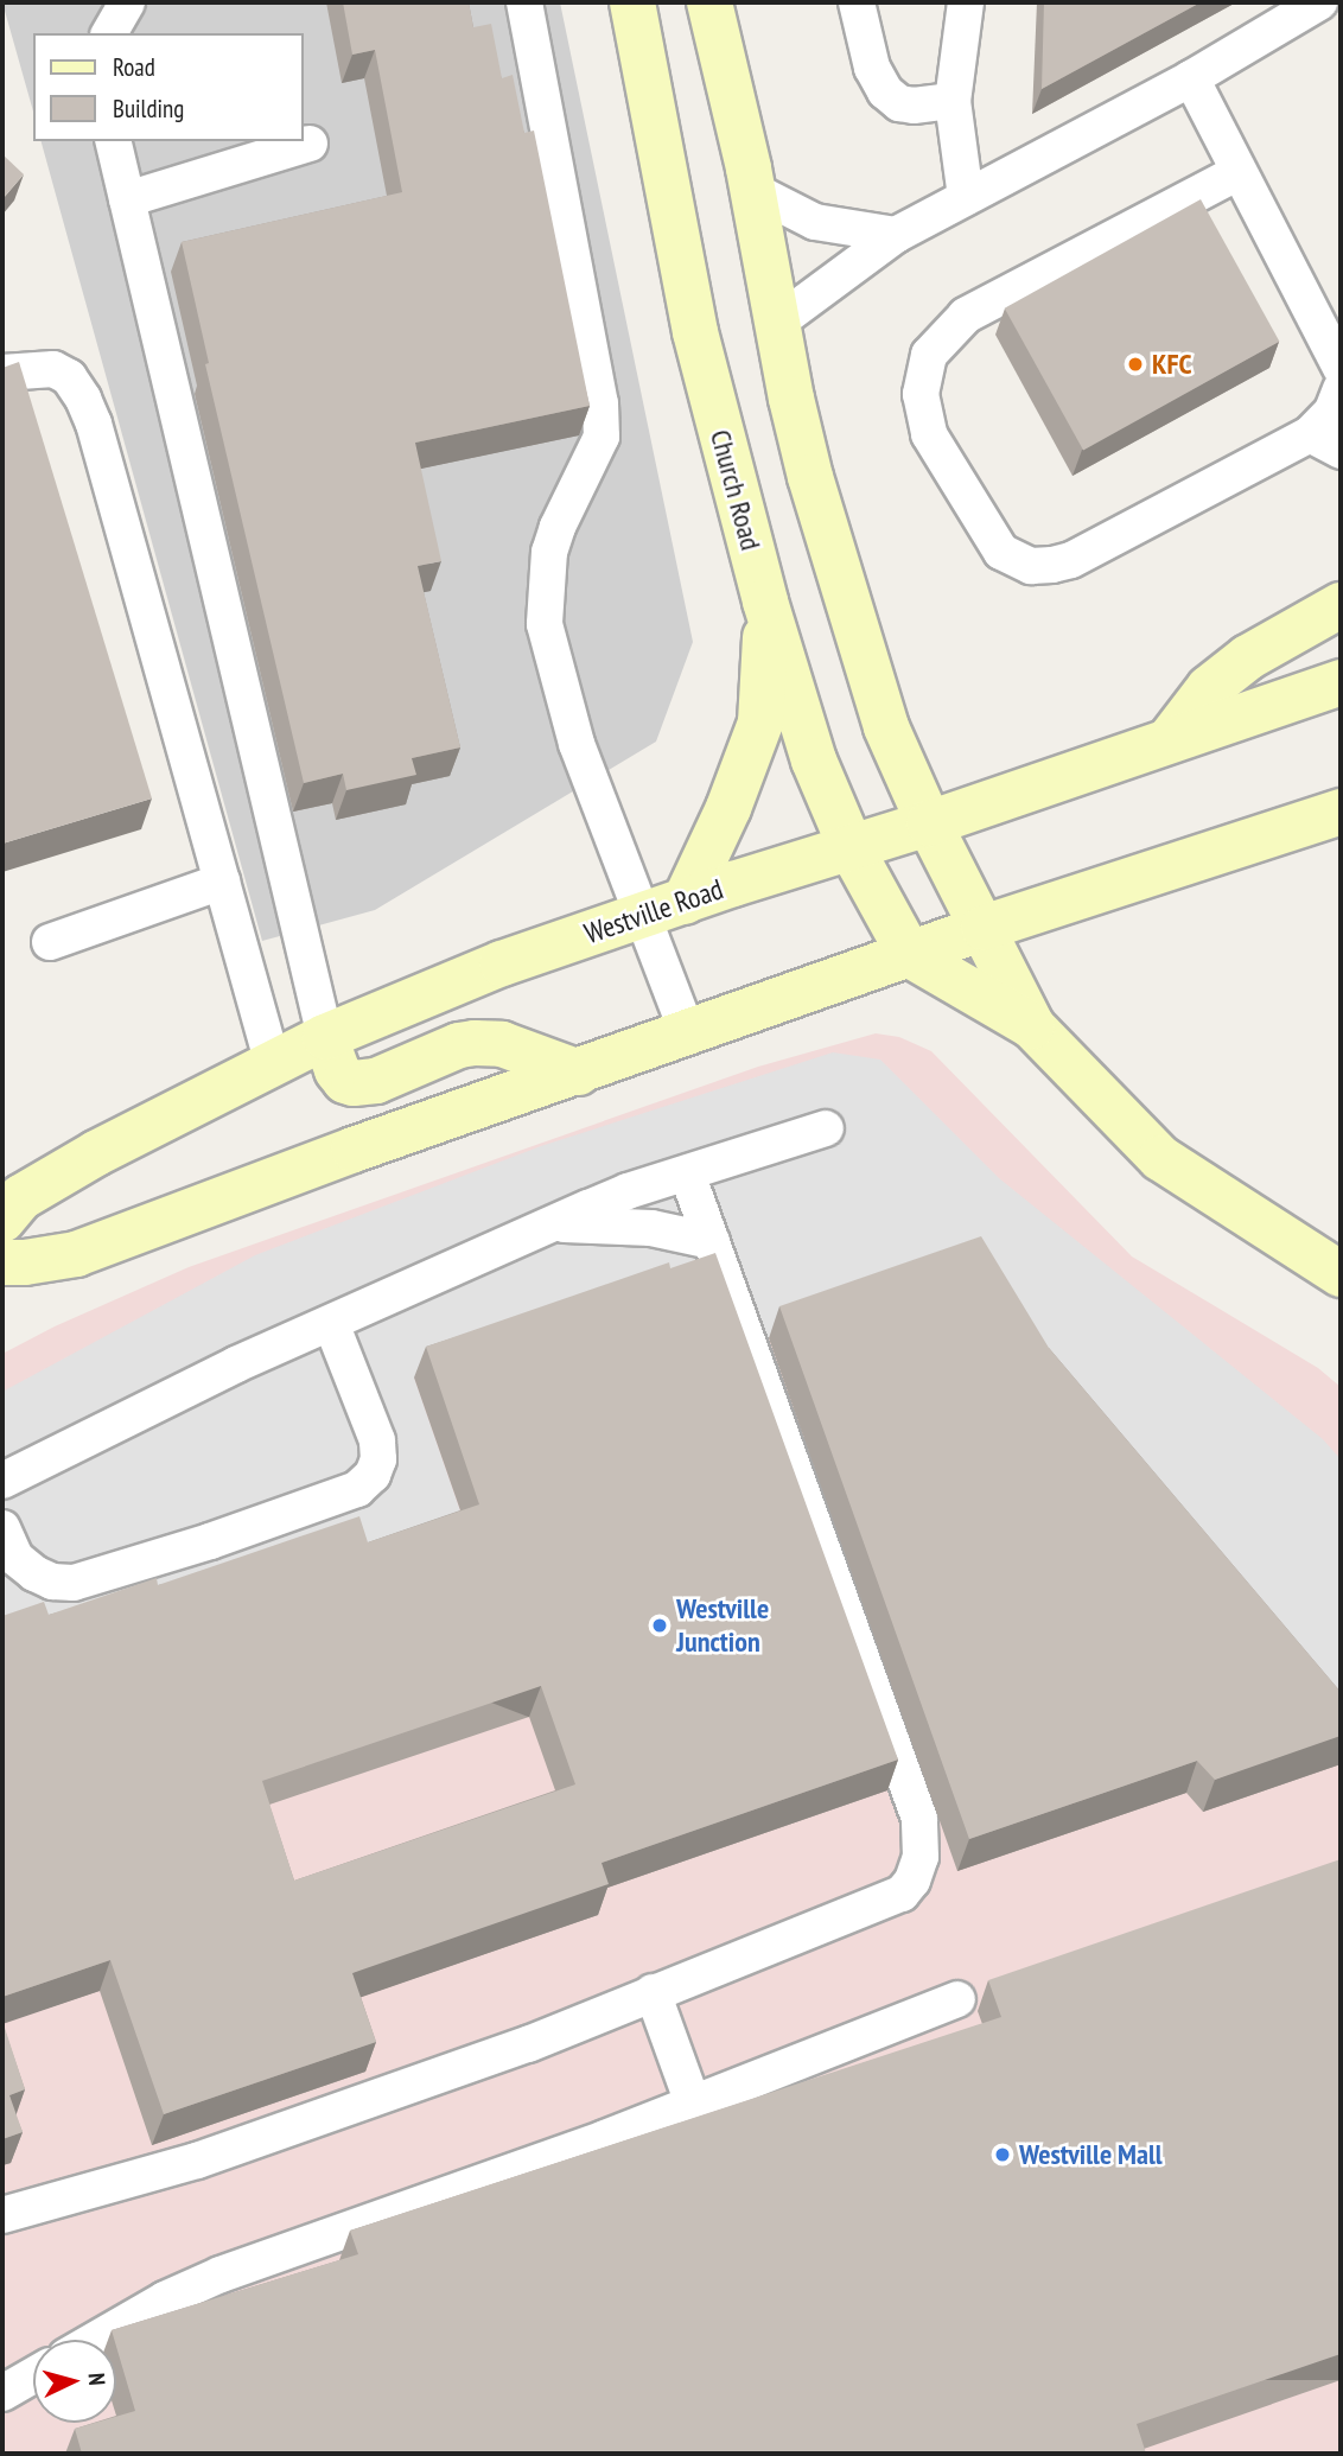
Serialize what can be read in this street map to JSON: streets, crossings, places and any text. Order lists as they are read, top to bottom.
{
  "streets": {
    "street": ["Church Road", "Westville Road"]
  },
  "crossings": [
    ["Church Road", "Westville Road"]
  ],
  "places": ["KFC", "Westville Junction", "Westville Mall"],
  "legend": ["Road", "Building"],
  "north": "right"
}
